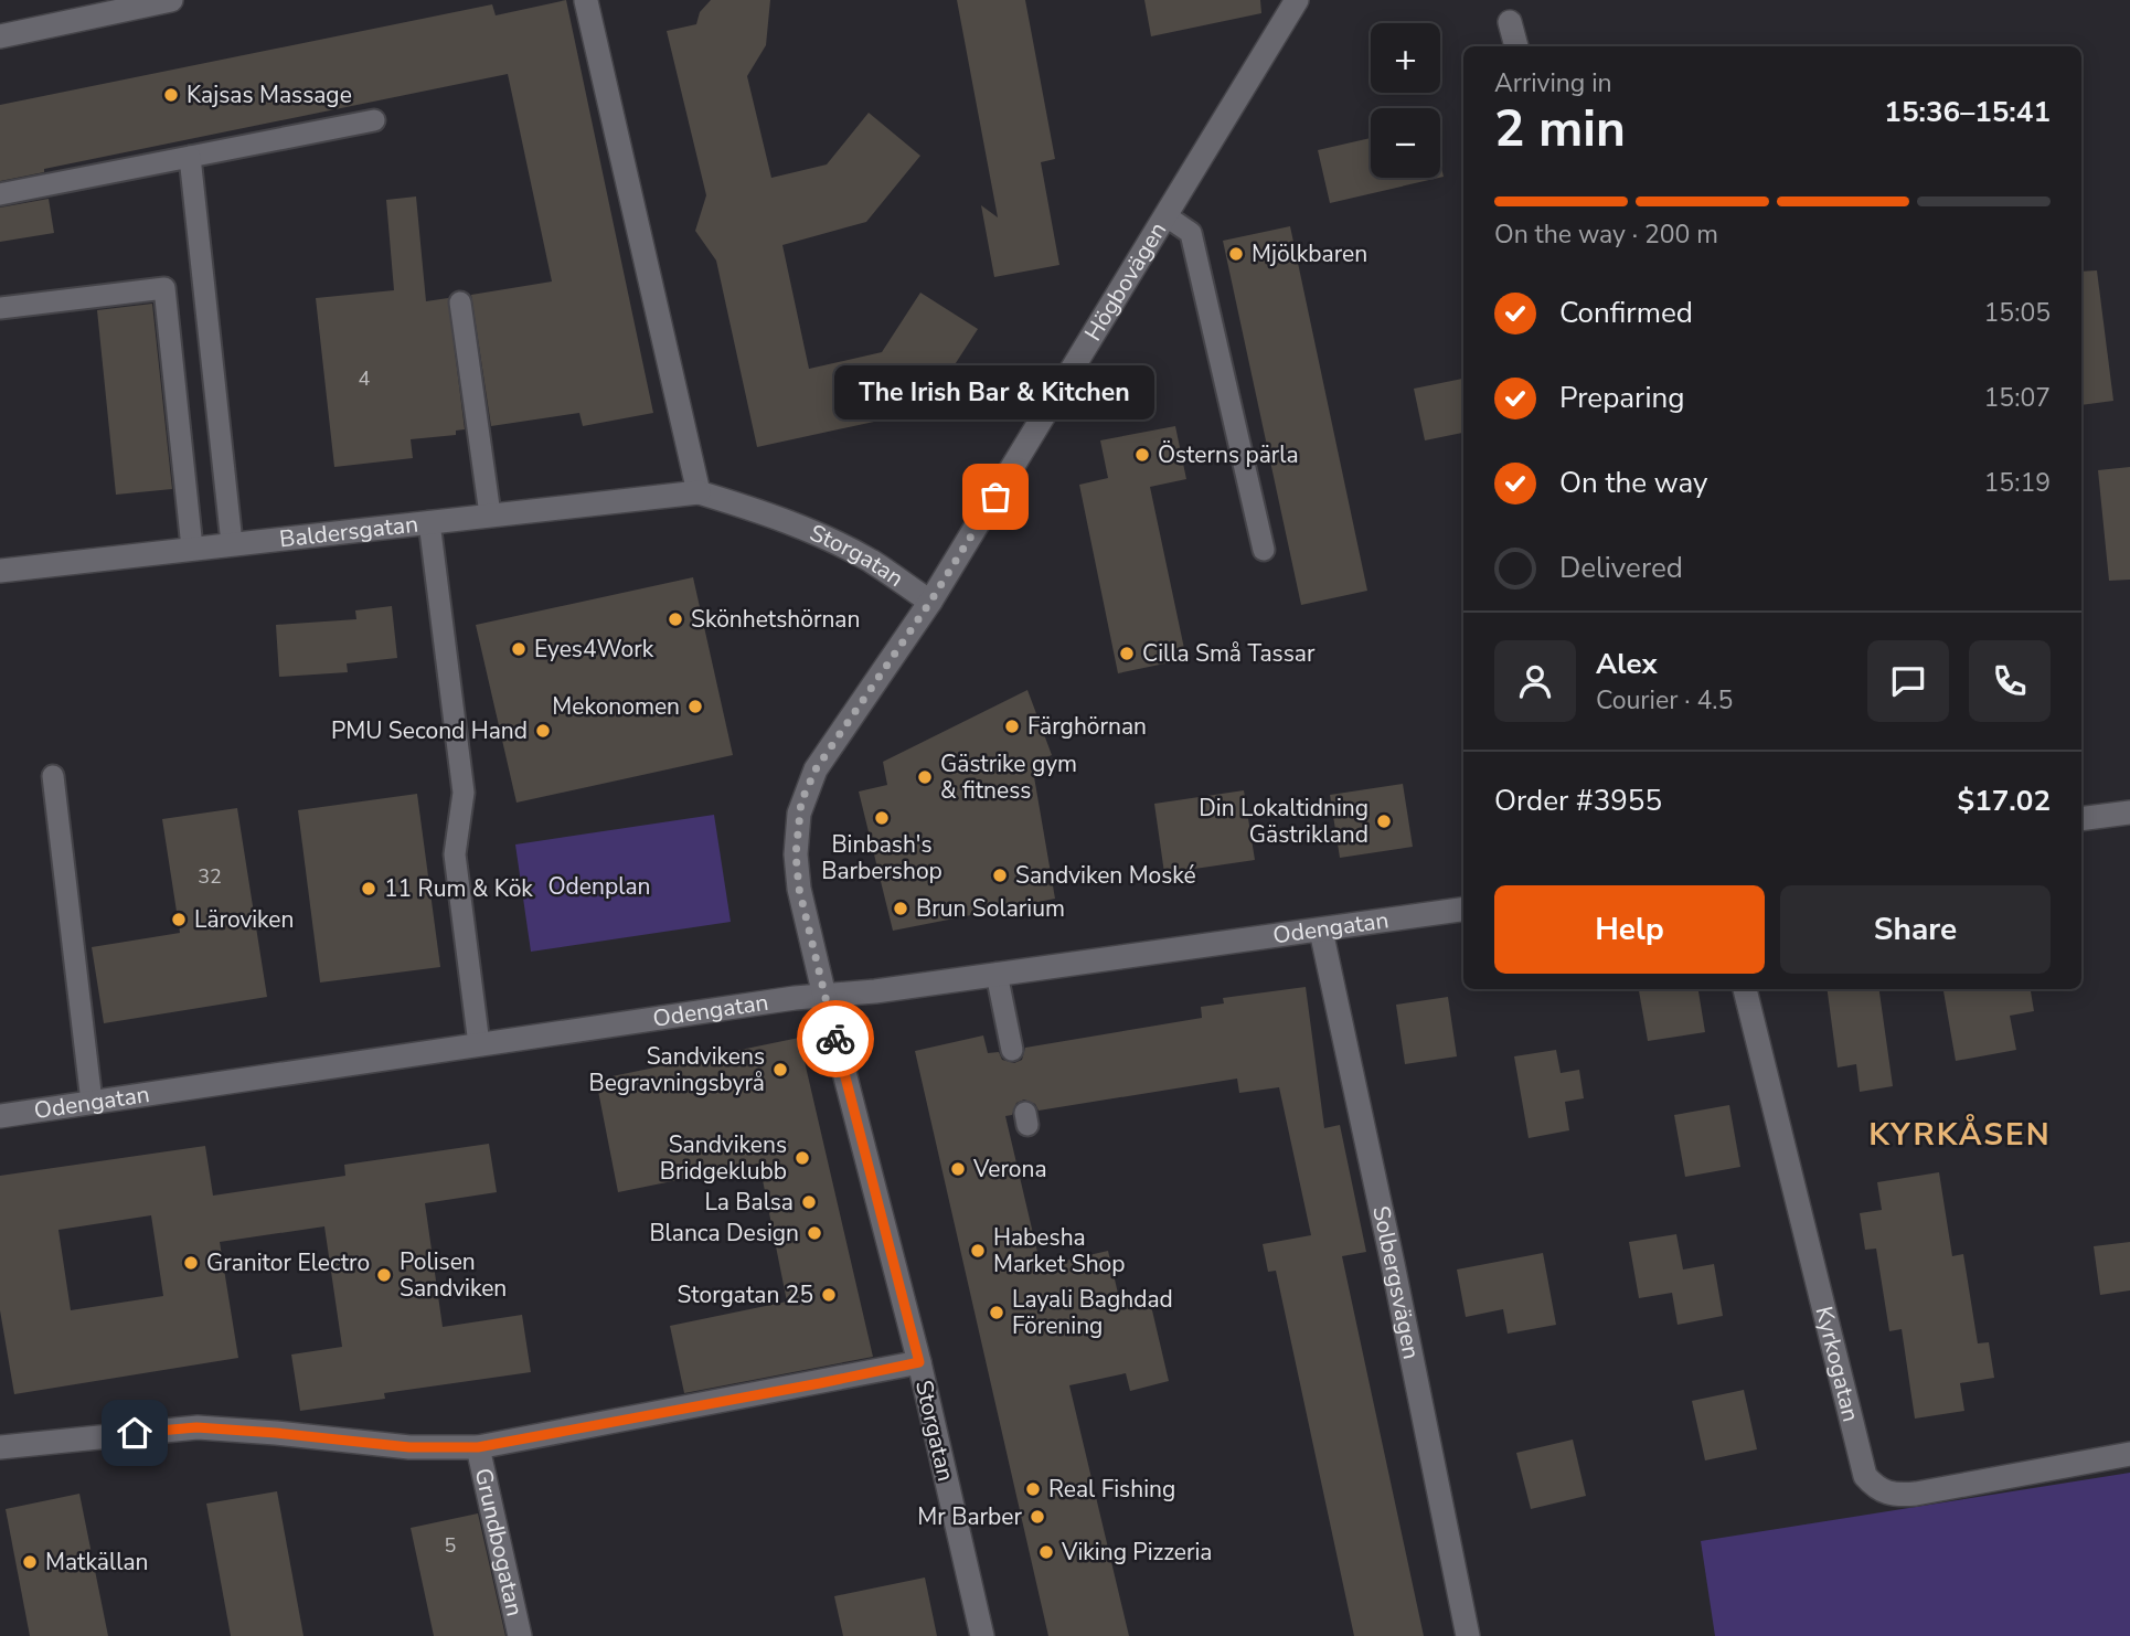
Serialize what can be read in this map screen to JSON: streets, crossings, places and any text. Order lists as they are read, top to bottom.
{
  "streets": {
    "street": [
      "Högbovägen",
      "Baldersgatan",
      "Storgatan",
      "Odengatan",
      "Solbergsvägen",
      "Kyrkogatan",
      "Grundbogatan"
    ]
  },
  "crossings": [
    ["Högbovägen", "Storgatan"],
    ["Baldersgatan", "Storgatan"],
    ["Storgatan", "Odengatan"],
    ["Odengatan", "Solbergsvägen"]
  ],
  "districts": ["KYRKÅSEN"],
  "parks": ["Odenplan"],
  "places": [
    "Kajsas Massage",
    "Mjölkbaren",
    "Österns pärla",
    "The Irish Bar & Kitchen",
    "Skönhetshörnan",
    "Eyes4Work",
    "Cilla Små Tassar",
    "Mekonomen",
    "Färghörnan",
    "PMU Second Hand",
    "Gästrike gym & fitness",
    "Binbash's Barbershop",
    "Din Lokaltidning Gästrikland",
    "Sandviken Moské",
    "11 Rum & Kök",
    "Brun Solarium",
    "Läroviken",
    "Sandvikens Begravningsbyrå",
    "Sandvikens Bridgeklubb",
    "Verona",
    "La Balsa",
    "Blanca Design",
    "Habesha Market Shop",
    "Granitor Electro",
    "Polisen Sandviken",
    "Storgatan 25",
    "Layali Baghdad Förening",
    "Real Fishing",
    "Mr Barber",
    "Viking Pizzeria",
    "Matkällan"
  ],
  "house_numbers": ["4", "32", "5"],
  "page": {
    "map_buttons": ["+", "−"],
    "heading": ["2 min", "Arriving in", "15:36–15:41"],
    "panel": [
      "Alex",
      "Courier · 4.5",
      "Order #3955",
      "$17.02"
    ],
    "bar": "On the way · 200 m",
    "list": [
      ["Confirmed", "15:05"],
      ["Preparing", "15:07"],
      ["On the way", "15:19"],
      "Delivered"
    ],
    "bubble": "The Irish Bar & Kitchen",
    "buttons": ["Help", "Share"]
  }
}
